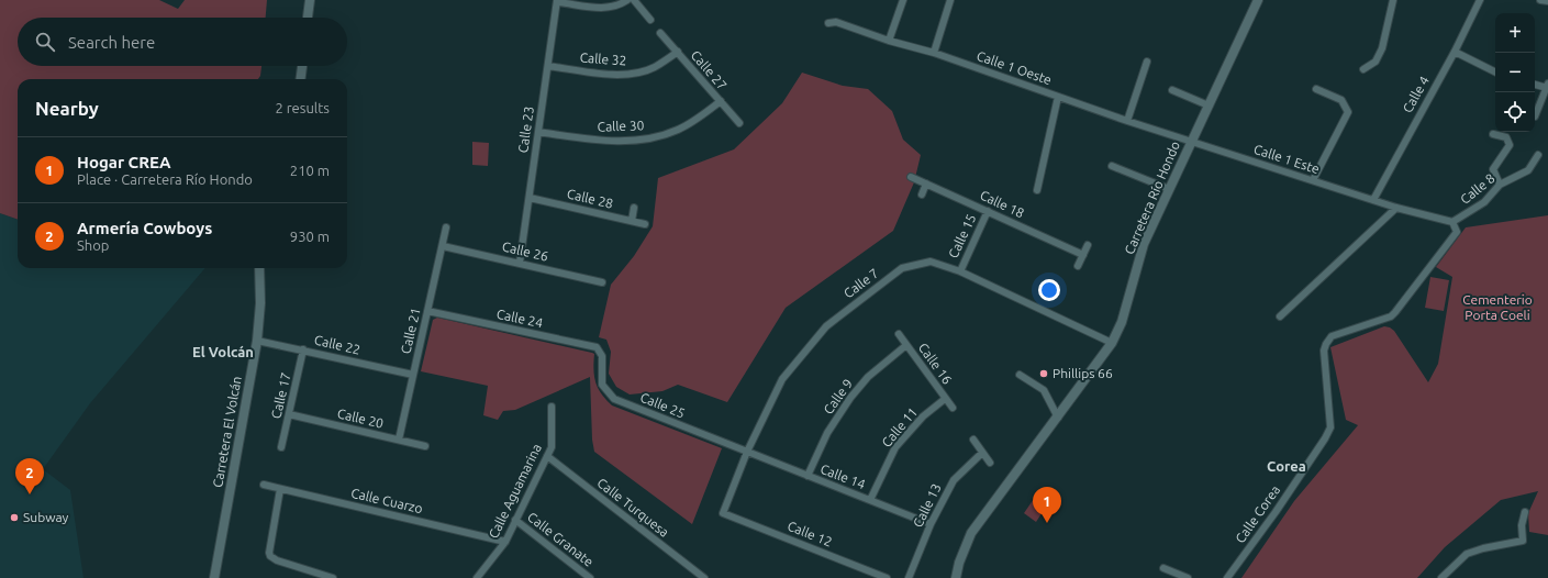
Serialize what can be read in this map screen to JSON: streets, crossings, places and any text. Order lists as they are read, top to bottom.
{
  "streets": {
    "street": [
      "Calle 32",
      "Calle 1 Oeste",
      "Calle 27",
      "Calle 4",
      "Calle 30",
      "Calle 23",
      "Calle 1 Este",
      "Calle 8",
      "Carretera Río Hondo",
      "Calle 28",
      "Calle 18",
      "Calle 15",
      "Calle 26",
      "Calle 7",
      "Calle 24",
      "Calle 21",
      "Calle 22",
      "Calle 16",
      "Calle 17",
      "Calle 9",
      "Calle 25",
      "Calle 20",
      "Calle 11",
      "Carretera El Volcán",
      "Calle 14",
      "Calle Aguamarina",
      "Calle Cuarzo",
      "Calle 13",
      "Calle Turquesa",
      "Calle Corea",
      "Calle 12",
      "Calle Granate"
    ]
  },
  "crossings": [
    ["Calle 32", "Calle 27"],
    ["Calle 32", "Calle 23"],
    ["Calle 1 Oeste", "Calle 1 Este"],
    ["Calle 1 Oeste", "Carretera Río Hondo"],
    ["Calle 27", "Calle 30"],
    ["Calle 4", "Calle 1 Este"],
    ["Calle 30", "Calle 23"],
    ["Calle 23", "Calle 28"],
    ["Calle 23", "Calle 26"],
    ["Calle 1 Este", "Carretera Río Hondo"],
    ["Calle 8", "Calle Corea"],
    ["Carretera Río Hondo", "Calle 7"],
    ["Calle 18", "Calle 15"],
    ["Calle 15", "Calle 7"],
    ["Calle 26", "Calle 21"],
    ["Calle 7", "Calle 25"],
    ["Calle 7", "Calle 14"],
    ["Calle 7", "Calle 12"],
    ["Calle 24", "Calle 21"],
    ["Calle 24", "Calle 25"],
    ["Calle 21", "Calle 22"],
    ["Calle 21", "Calle 20"],
    ["Calle 22", "Calle 17"],
    ["Calle 22", "Carretera El Volcán"],
    ["Calle 16", "Calle 9"],
    ["Calle 16", "Calle 11"],
    ["Calle 17", "Calle 20"],
    ["Calle 9", "Calle 14"],
    ["Calle 25", "Calle 14"],
    ["Calle 11", "Calle 14"],
    ["Calle 14", "Calle 13"],
    ["Calle Aguamarina", "Calle Cuarzo"],
    ["Calle Aguamarina", "Calle Turquesa"],
    ["Calle Aguamarina", "Calle Granate"]
  ],
  "districts": ["El Volcán", "Corea"],
  "parks": ["Cementerio Porta Coeli"],
  "places": ["Phillips 66", "Subway"],
  "page": {
    "map_buttons": ["+", "−"],
    "search": "Search here",
    "heading": ["Nearby", "2 results"],
    "list": [
      {
        "mark": "1",
        "name": "Hogar CREA",
        "note": "Place · Carretera Río Hondo",
        "value": "210 m"
      },
      {
        "mark": "2",
        "name": "Armería Cowboys",
        "note": "Shop",
        "value": "930 m"
      }
    ],
    "pins": ["2", "1"]
  }
}
